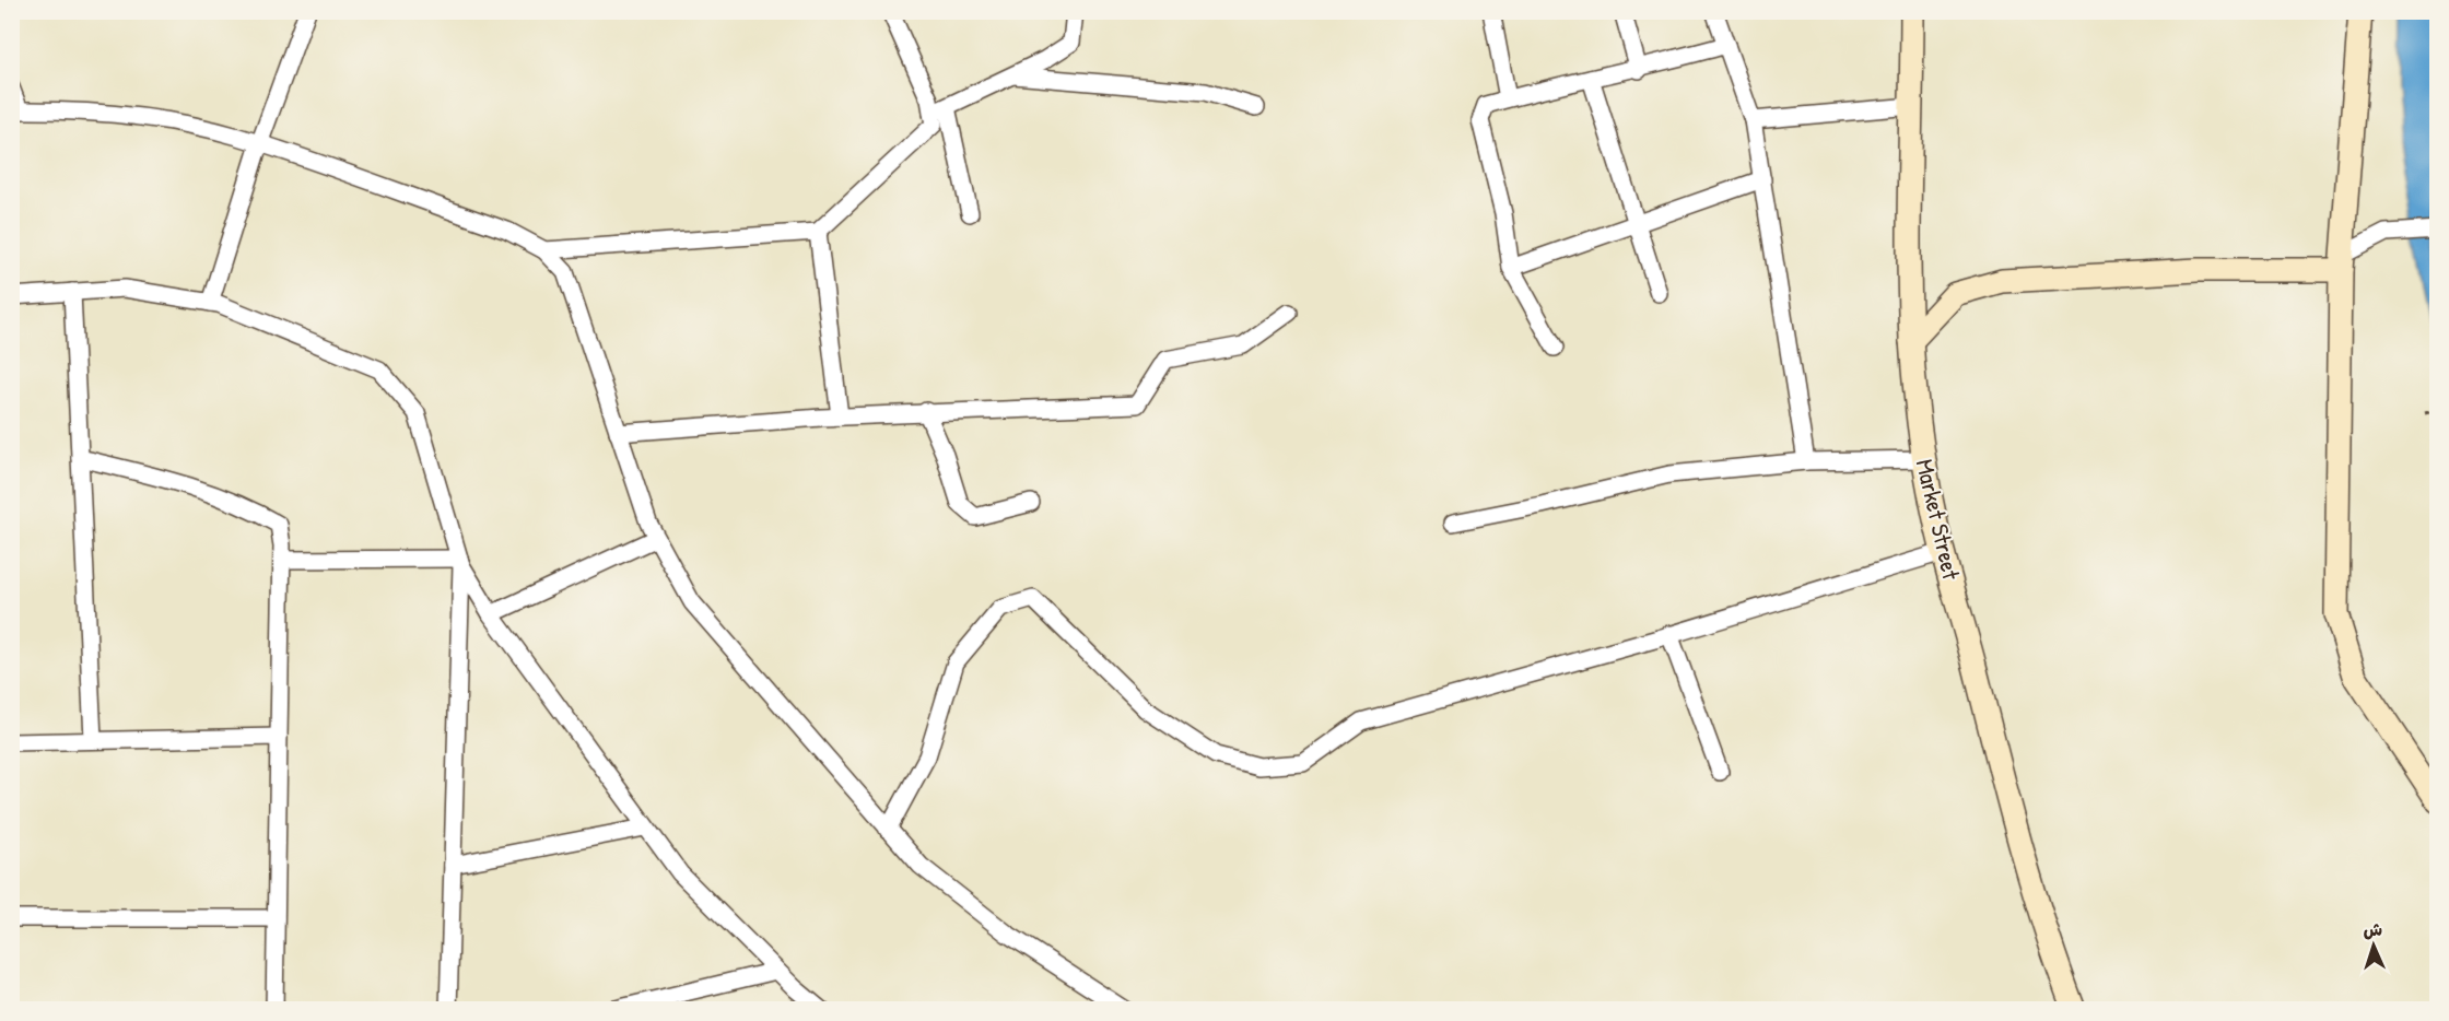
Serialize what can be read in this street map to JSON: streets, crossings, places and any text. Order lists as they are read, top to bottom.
{
  "streets": {
    "street": ["Market Street"]
  },
  "north": "top"
}
